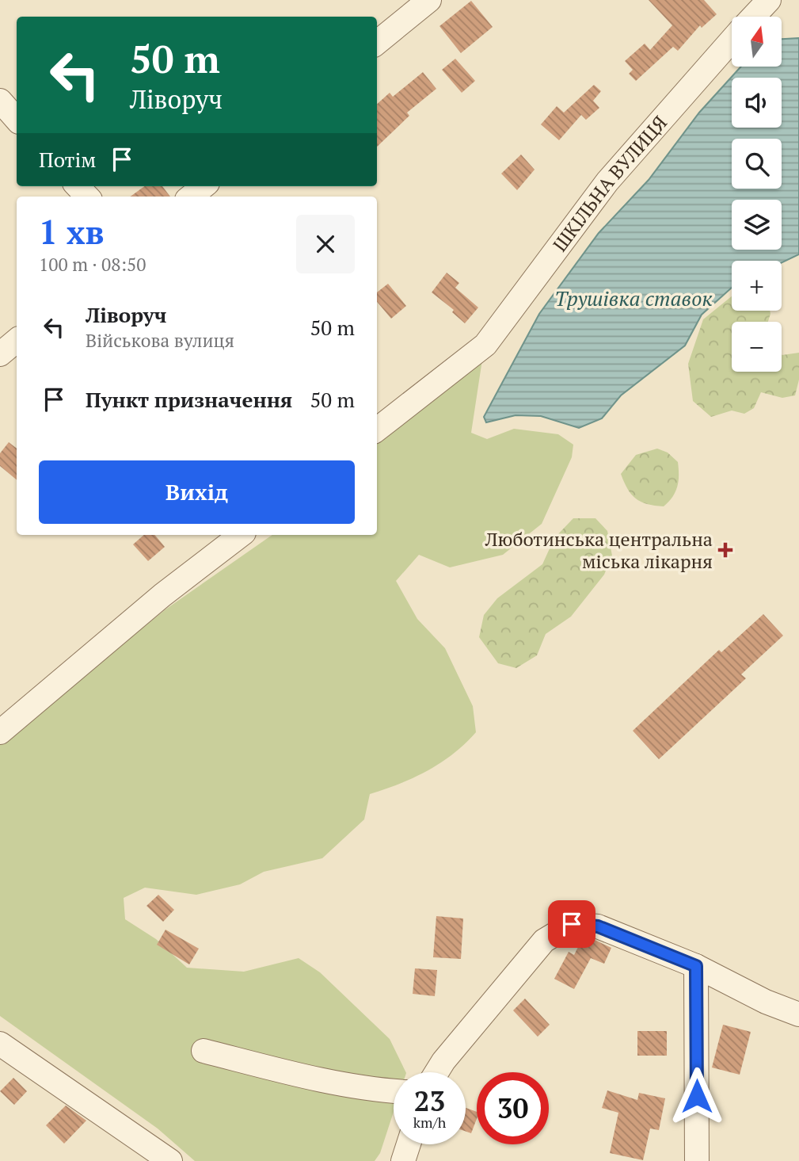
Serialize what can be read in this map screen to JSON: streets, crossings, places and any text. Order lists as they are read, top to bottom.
{
  "streets": {
    "street": ["ШКІЛЬНА ВУЛИЦЯ"]
  },
  "water": ["Трушівка ставок"],
  "places": {
    "health": ["Люботинська центральна міська лікарня"]
  },
  "north": "top",
  "page": {
    "map_buttons": ["+", "−"],
    "turn": ["50 m", "Ліворуч"],
    "then": "Потім",
    "heading": ["1 хв", "100 m · 08:50"],
    "list": [
      {
        "name": "Ліворуч",
        "note": "Військова вулиця",
        "value": "50 m"
      },
      {
        "name": "Пункт призначення",
        "value": "50 m"
      }
    ],
    "buttons": "Вихід",
    "speed": "23 km/h",
    "limit": "30"
  }
}
